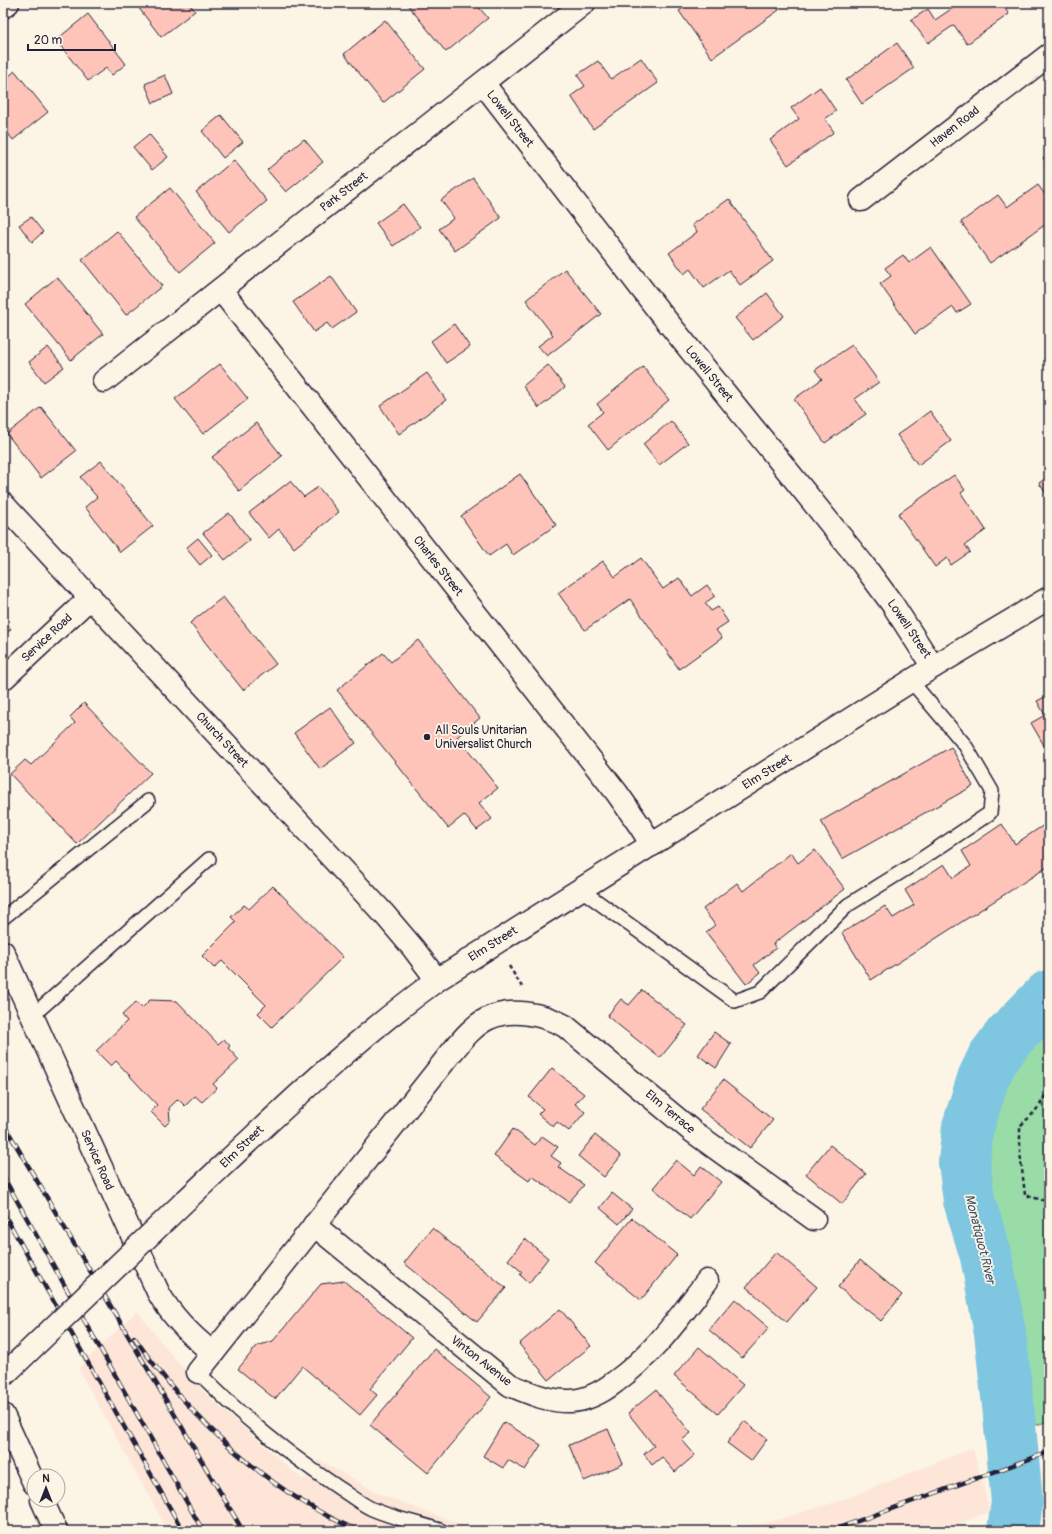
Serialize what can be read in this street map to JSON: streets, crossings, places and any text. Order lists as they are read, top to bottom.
{
  "streets": {
    "main road": [
      "Lowell Street",
      "Haven Road",
      "Park Street",
      "Charles Street",
      "Service Road",
      "Church Street",
      "Elm Street",
      "Elm Terrace",
      "Vinton Avenue"
    ]
  },
  "crossings": [
    ["Lowell Street", "Park Street"],
    ["Lowell Street", "Elm Street"],
    ["Park Street", "Charles Street"],
    ["Charles Street", "Elm Street"],
    ["Service Road", "Church Street"],
    ["Church Street", "Elm Street"]
  ],
  "water": ["Monatiquot River"],
  "places": ["All Souls Unitarian Universalist Church"],
  "scale_bar": "20 m",
  "north": "top"
}
